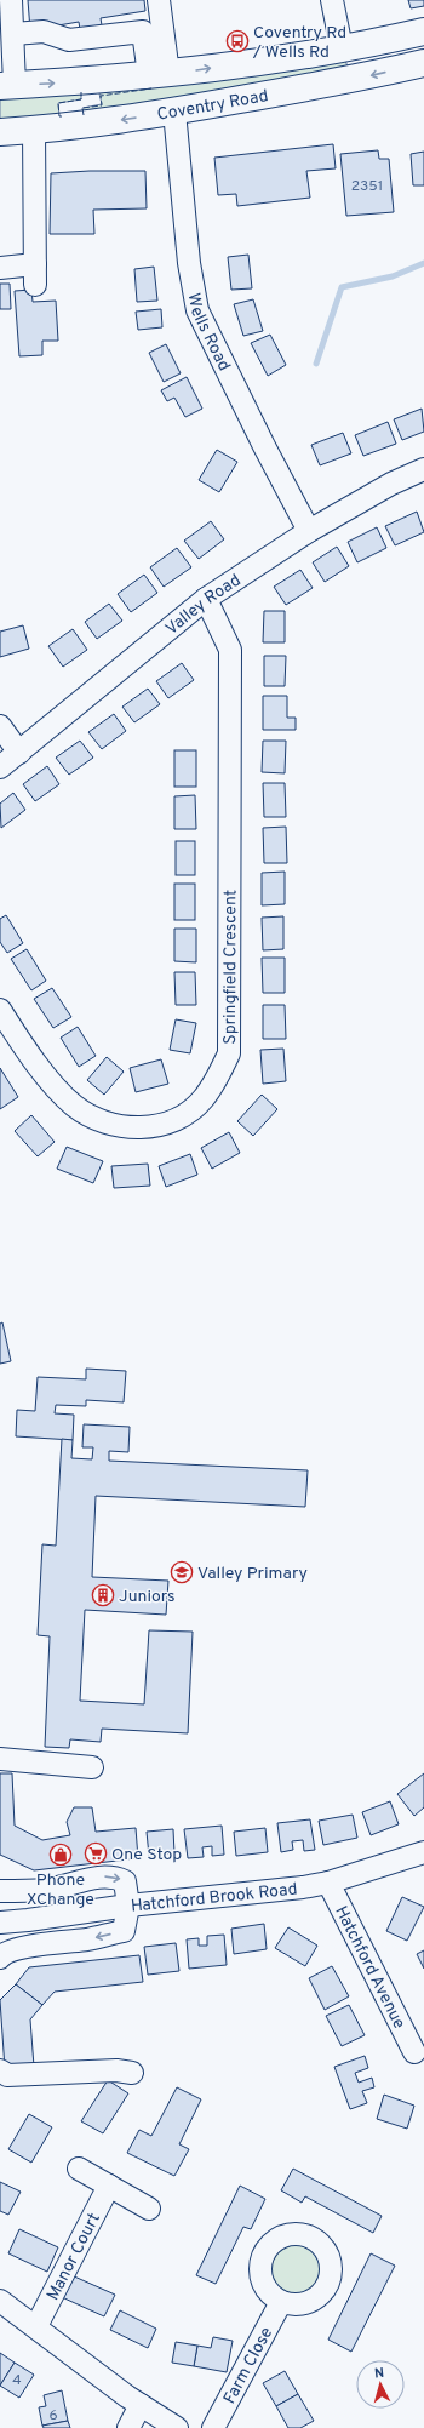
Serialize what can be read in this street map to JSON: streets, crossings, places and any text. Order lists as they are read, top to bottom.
{
  "streets": {
    "highway": ["Coventry Road"],
    "street": [
      "Wells Road",
      "Valley Road",
      "Springfield Crescent",
      "Hatchford Brook Road",
      "Hatchford Avenue",
      "Manor Court",
      "Farm Close"
    ]
  },
  "crossings": [
    ["Coventry Road", "Wells Road"],
    ["Wells Road", "Valley Road"],
    ["Valley Road", "Springfield Crescent"],
    ["Hatchford Brook Road", "Hatchford Avenue"]
  ],
  "places": {
    "bus stop": ["Coventry Rd / Wells Rd"],
    "school or university": ["Valley Primary"],
    "building": ["Juniors"],
    "supermarket": ["One Stop"],
    "shop": ["Phone XChange"]
  },
  "house_numbers": ["2351", "4", "6"],
  "north": "top"
}
